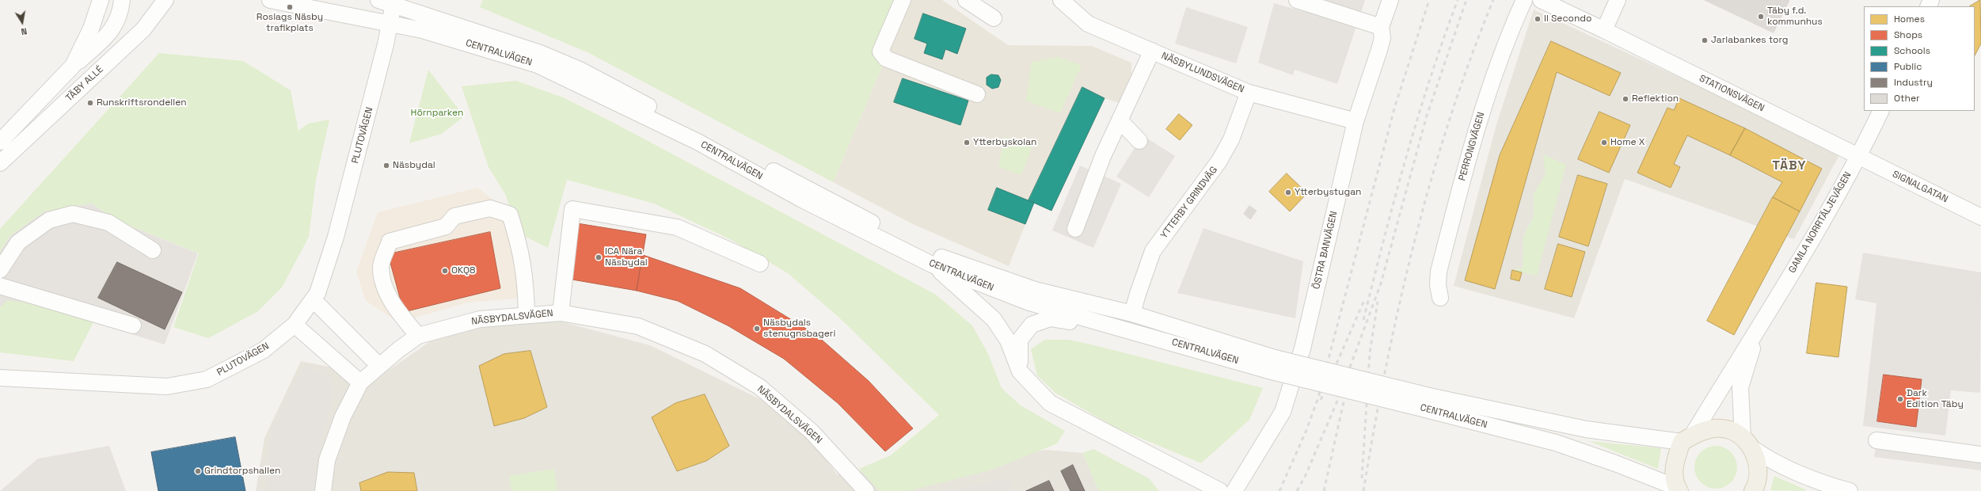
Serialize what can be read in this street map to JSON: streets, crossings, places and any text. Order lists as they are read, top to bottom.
{
  "streets": {
    "street": [
      "CENTRALVÄGEN",
      "NÄSBYLUNDSVÄGEN",
      "TÄBY ALLÉ",
      "STATIONSVÄGEN",
      "PLUTOVÄGEN",
      "PERRONGVÄGEN",
      "SIGNALGATAN",
      "YTTERBY GRINDVÄG",
      "GAMLA NORRTÄLJEVÄGEN",
      "ÖSTRA BANVÄGEN",
      "NÄSBYDALSVÄGEN"
    ]
  },
  "crossings": [
    ["CENTRALVÄGEN", "PLUTOVÄGEN"],
    ["CENTRALVÄGEN", "YTTERBY GRINDVÄG"],
    ["CENTRALVÄGEN", "GAMLA NORRTÄLJEVÄGEN"],
    ["NÄSBYLUNDSVÄGEN", "YTTERBY GRINDVÄG"],
    ["NÄSBYLUNDSVÄGEN", "ÖSTRA BANVÄGEN"],
    ["STATIONSVÄGEN", "SIGNALGATAN"],
    ["STATIONSVÄGEN", "GAMLA NORRTÄLJEVÄGEN"],
    ["SIGNALGATAN", "GAMLA NORRTÄLJEVÄGEN"]
  ],
  "districts": ["TÄBY"],
  "parks": ["Hörnparken"],
  "places": [
    "Roslags Näsby trafikplats",
    "Täby f.d. kommunhus",
    "Il Secondo",
    "Jarlabankes torg",
    "Reflektion",
    "Runskriftsrondellen",
    "Ytterbyskolan",
    "Home X",
    "Näsbydal",
    "Ytterbystugan",
    "ICA Nära Näsbydal",
    "OKQ8",
    "Näsbydals stenugnsbageri",
    "Dark Edition Täby",
    "Grindtorpshallen"
  ],
  "legend": [
    "Homes",
    "Shops",
    "Schools",
    "Public",
    "Industry",
    "Other"
  ],
  "north": "bottom"
}
